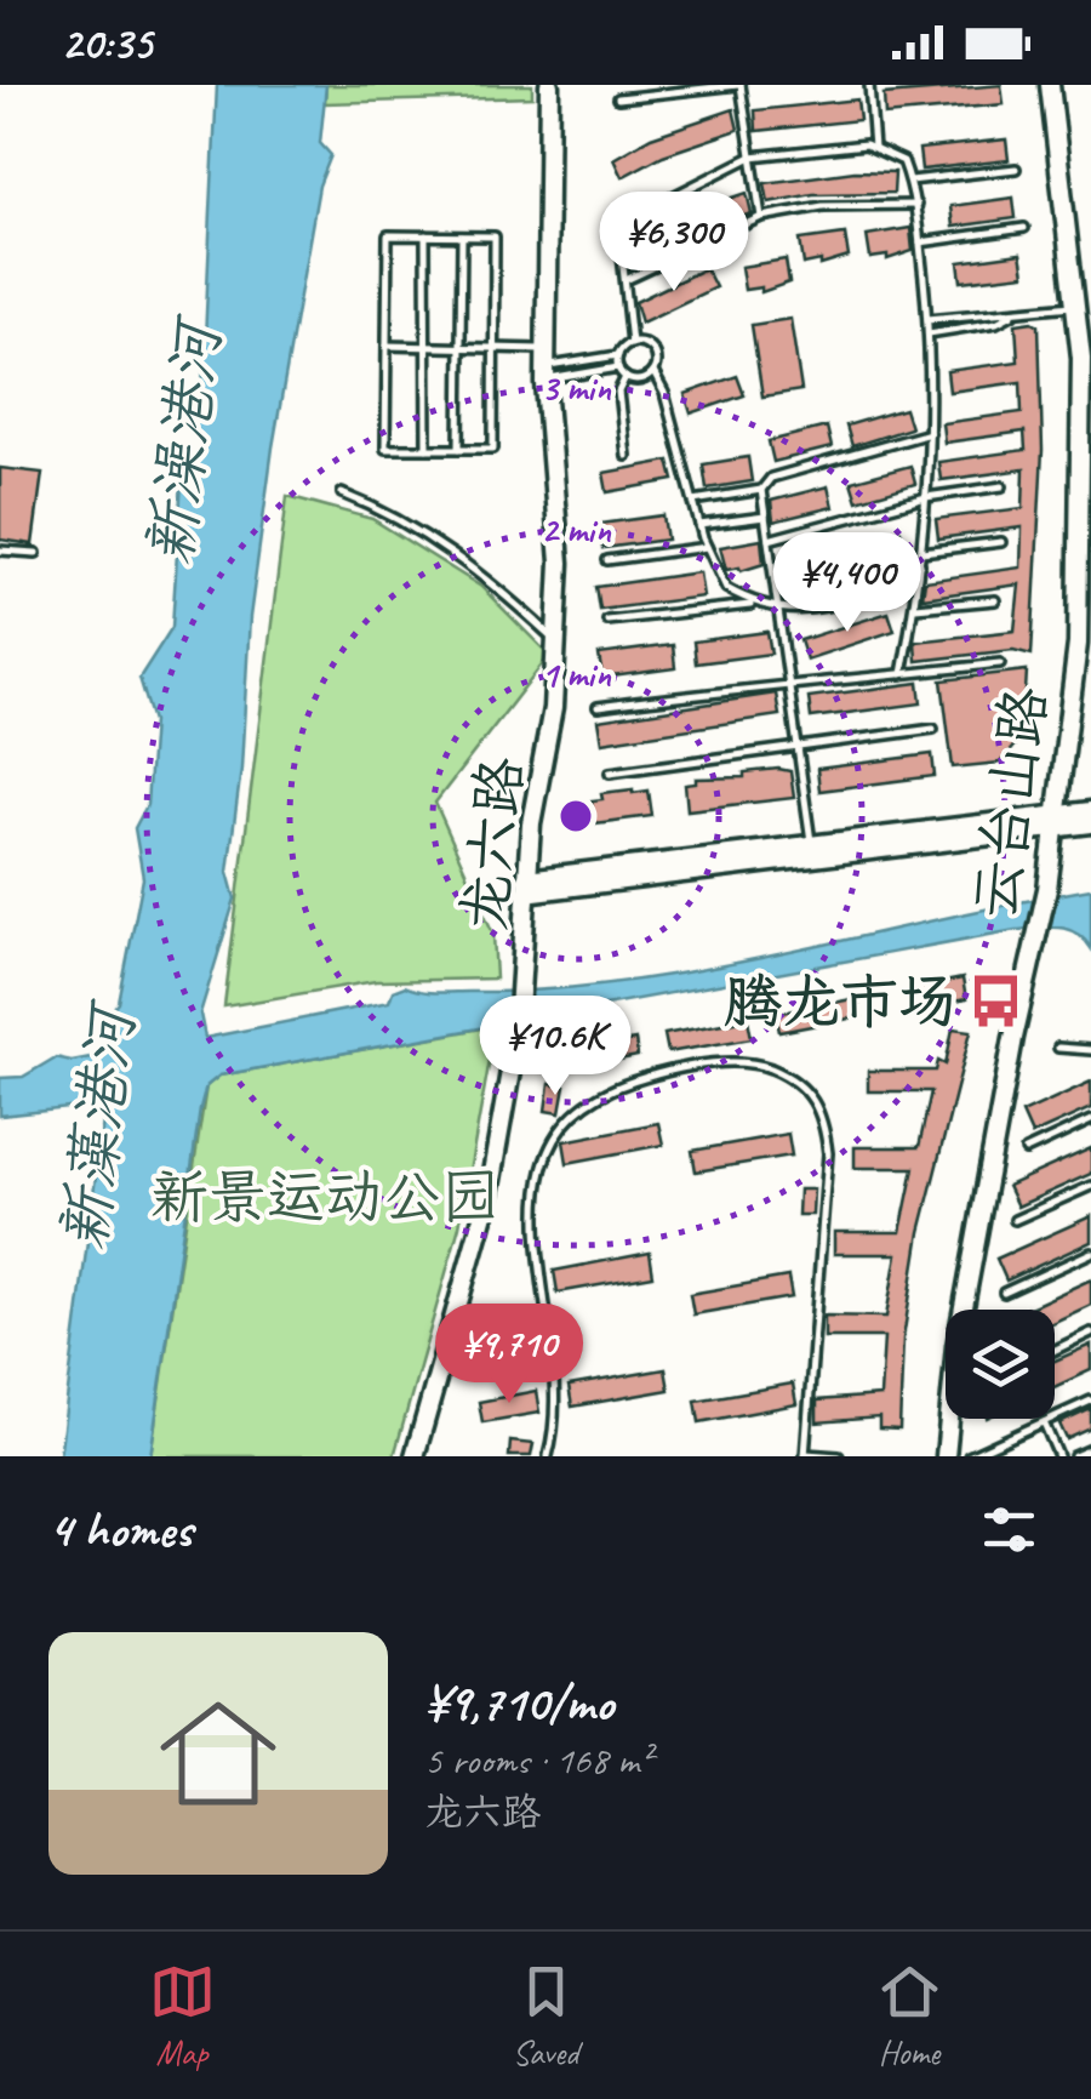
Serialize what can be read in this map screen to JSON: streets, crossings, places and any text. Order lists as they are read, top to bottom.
{
  "streets": {
    "street": ["云台山路", "龙六路"]
  },
  "water": ["新澡港河", "新藻港河"],
  "parks": ["新景运动公园"],
  "places": {
    "bus stop": ["腾龙市场"]
  },
  "page": {
    "status": "20:35",
    "price": [
      "¥6,300",
      "¥4,400",
      "¥10.6K",
      "¥9,710"
    ],
    "heading": "4 homes",
    "list": [
      {
        "name": "¥9,710/mo",
        "note": "5 rooms · 168 m² · 龙六路"
      }
    ],
    "tabs": ["Map", "Saved", "Home"]
  },
  "rings": ["3 min", "2 min", "1 min"]
}
